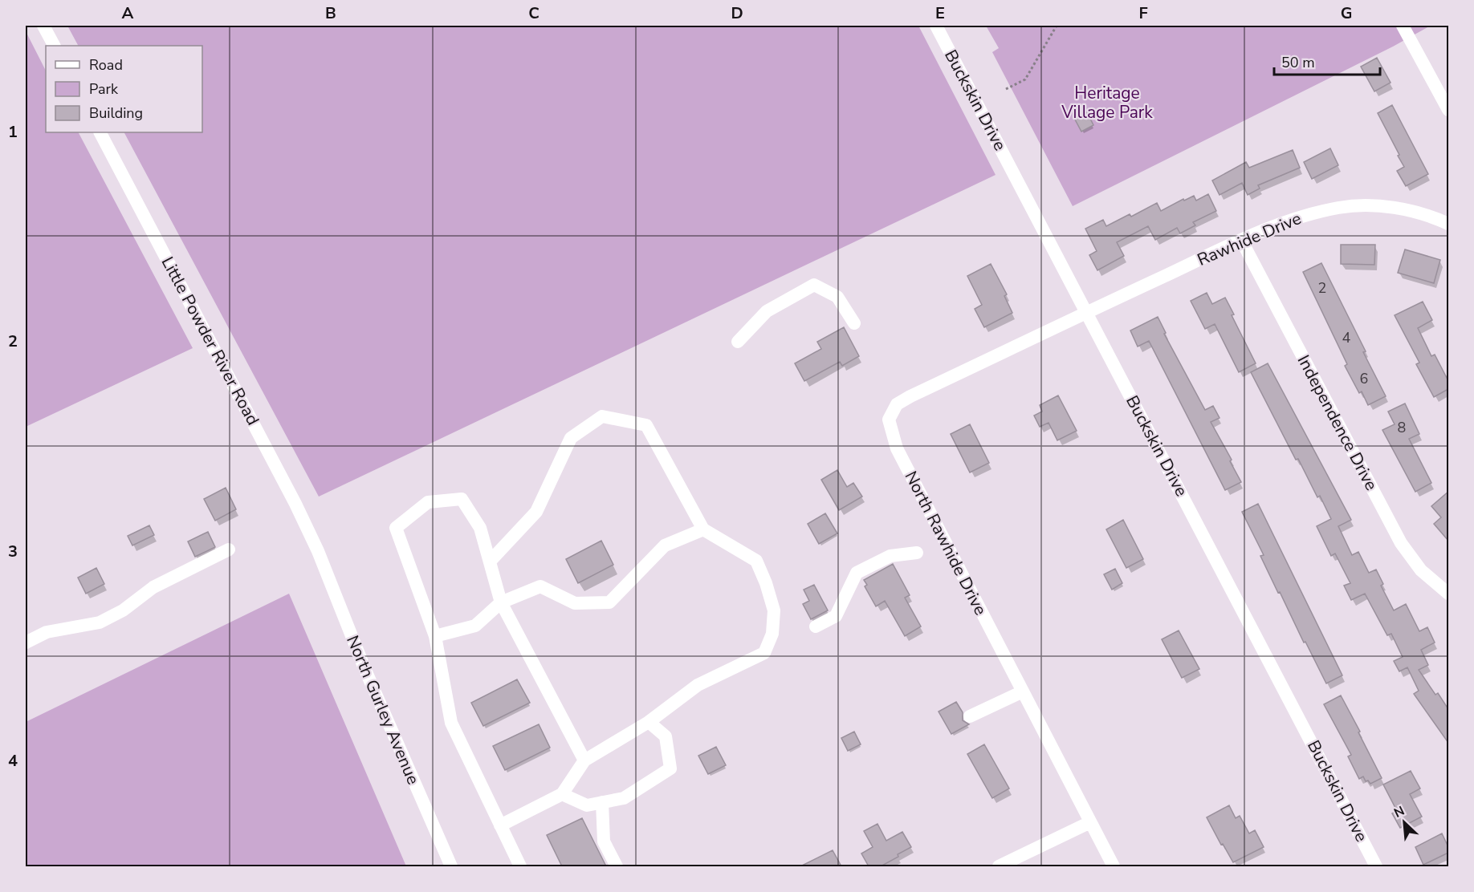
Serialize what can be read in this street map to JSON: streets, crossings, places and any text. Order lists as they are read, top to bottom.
{
  "streets": {
    "street": [
      "Buckskin Drive",
      "Rawhide Drive",
      "Little Powder River Road",
      "Independence Drive",
      "North Rawhide Drive",
      "North Gurley Avenue"
    ]
  },
  "crossings": [
    ["Buckskin Drive", "Rawhide Drive"],
    ["Buckskin Drive", "North Rawhide Drive"],
    ["Rawhide Drive", "Independence Drive"],
    ["Rawhide Drive", "North Rawhide Drive"],
    ["Little Powder River Road", "North Gurley Avenue"]
  ],
  "parks": ["Heritage Village Park"],
  "house_numbers": [
    "2",
    "4",
    "6",
    "8"
  ],
  "legend": ["Road", "Park", "Building"],
  "scale_bar": "50 m",
  "north": "top left",
  "grid": {
    "columns": [
      "A",
      "B",
      "C",
      "D",
      "E",
      "F",
      "G"
    ],
    "rows": [
      "1",
      "2",
      "3",
      "4"
    ]
  }
}
